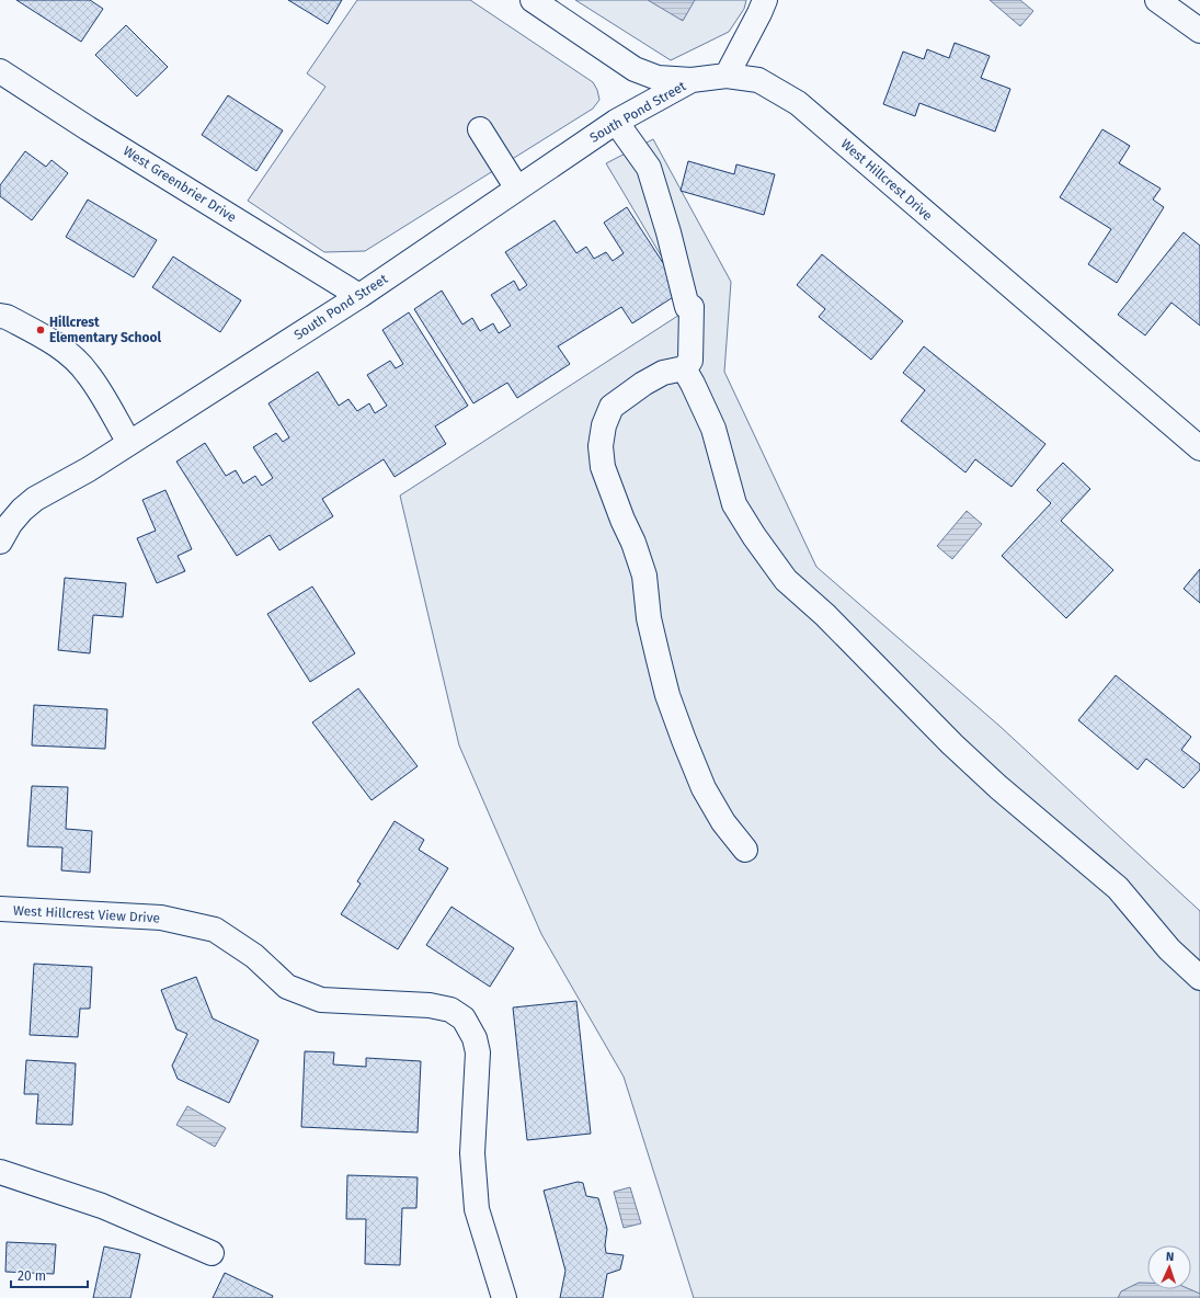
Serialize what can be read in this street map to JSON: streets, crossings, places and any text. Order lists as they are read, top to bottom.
{
  "streets": {
    "street": [
      "South Pond Street",
      "West Hillcrest Drive",
      "West Greenbrier Drive",
      "West Hillcrest View Drive"
    ]
  },
  "crossings": [
    ["South Pond Street", "West Hillcrest Drive"],
    ["South Pond Street", "West Greenbrier Drive"]
  ],
  "places": ["Hillcrest Elementary School"],
  "scale_bar": "20 m",
  "north": "top"
}
